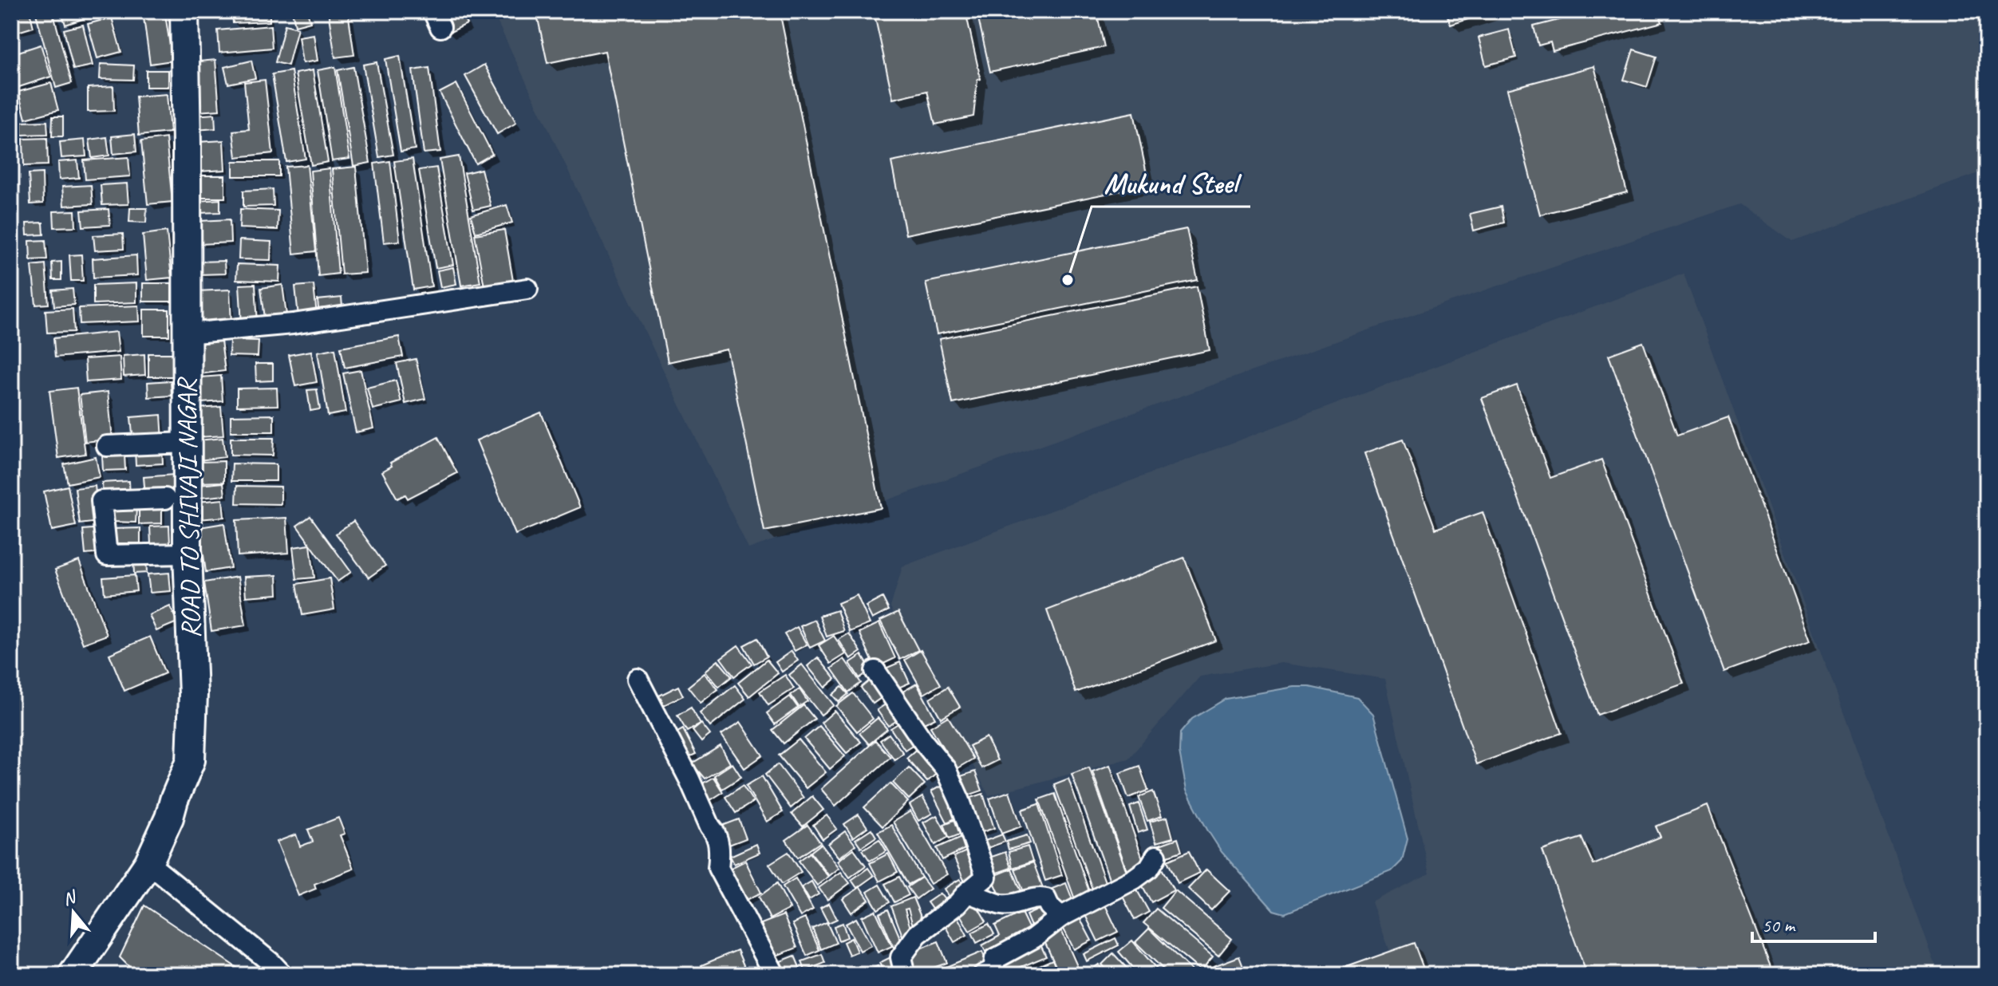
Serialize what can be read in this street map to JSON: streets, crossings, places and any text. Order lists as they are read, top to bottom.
{
  "streets": {
    "street": ["ROAD TO SHIVAJI NAGAR"]
  },
  "places": ["Mukund Steel"],
  "scale_bar": "50 m",
  "north": "top"
}
